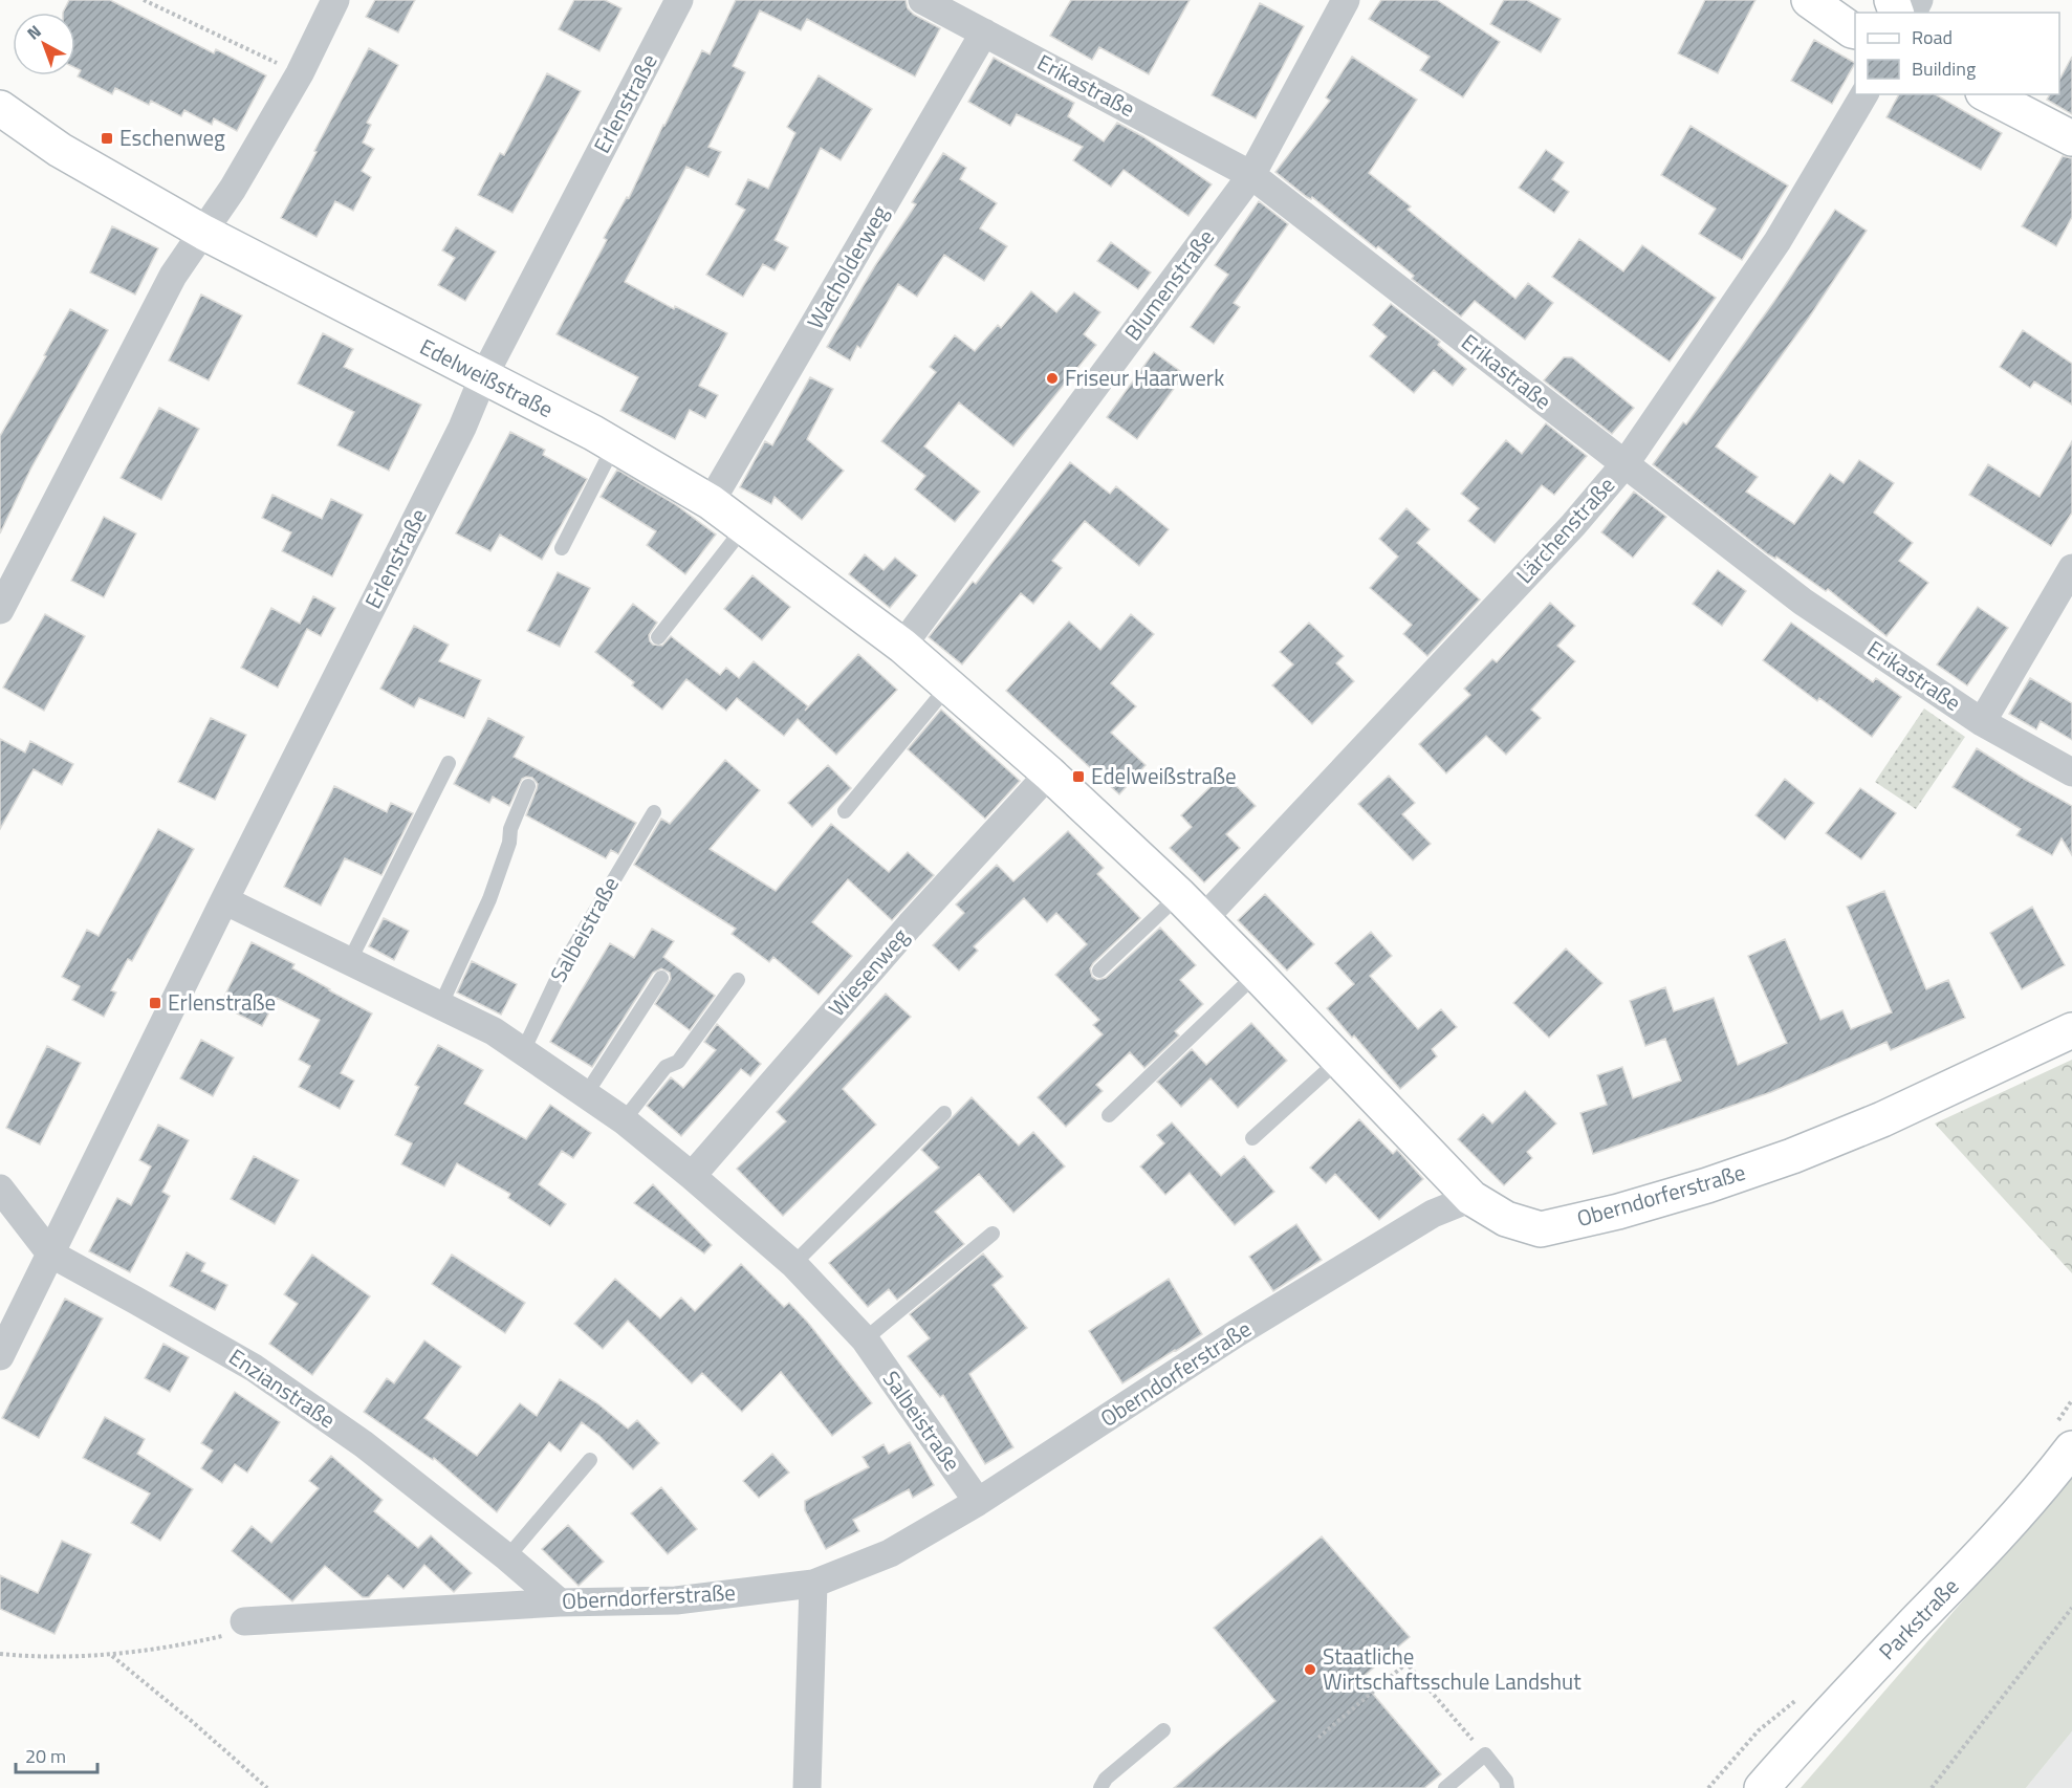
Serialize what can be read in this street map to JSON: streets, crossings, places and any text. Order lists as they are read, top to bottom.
{
  "streets": {
    "street": [
      "Erikastraße",
      "Erlenstraße",
      "Wacholderweg",
      "Blumenstraße",
      "Edelweißstraße",
      "Lärchenstraße",
      "Salbeistraße",
      "Wiesenweg",
      "Oberndorferstraße",
      "Enzianstraße",
      "Parkstraße"
    ]
  },
  "crossings": [
    ["Erikastraße", "Wacholderweg"],
    ["Erikastraße", "Blumenstraße"],
    ["Erikastraße", "Lärchenstraße"],
    ["Erlenstraße", "Edelweißstraße"],
    ["Erlenstraße", "Salbeistraße"],
    ["Erlenstraße", "Enzianstraße"],
    ["Wacholderweg", "Edelweißstraße"],
    ["Blumenstraße", "Edelweißstraße"],
    ["Edelweißstraße", "Lärchenstraße"],
    ["Edelweißstraße", "Wiesenweg"],
    ["Edelweißstraße", "Oberndorferstraße"],
    ["Salbeistraße", "Wiesenweg"],
    ["Salbeistraße", "Oberndorferstraße"],
    ["Oberndorferstraße", "Enzianstraße"]
  ],
  "places": {
    "transit": ["Eschenweg", "Edelweißstraße", "Erlenstraße"],
    "other": ["Friseur Haarwerk", "Staatliche Wirtschaftsschule Landshut"]
  },
  "legend": ["Road", "Building"],
  "scale_bar": "20 m",
  "north": "top left"
}
